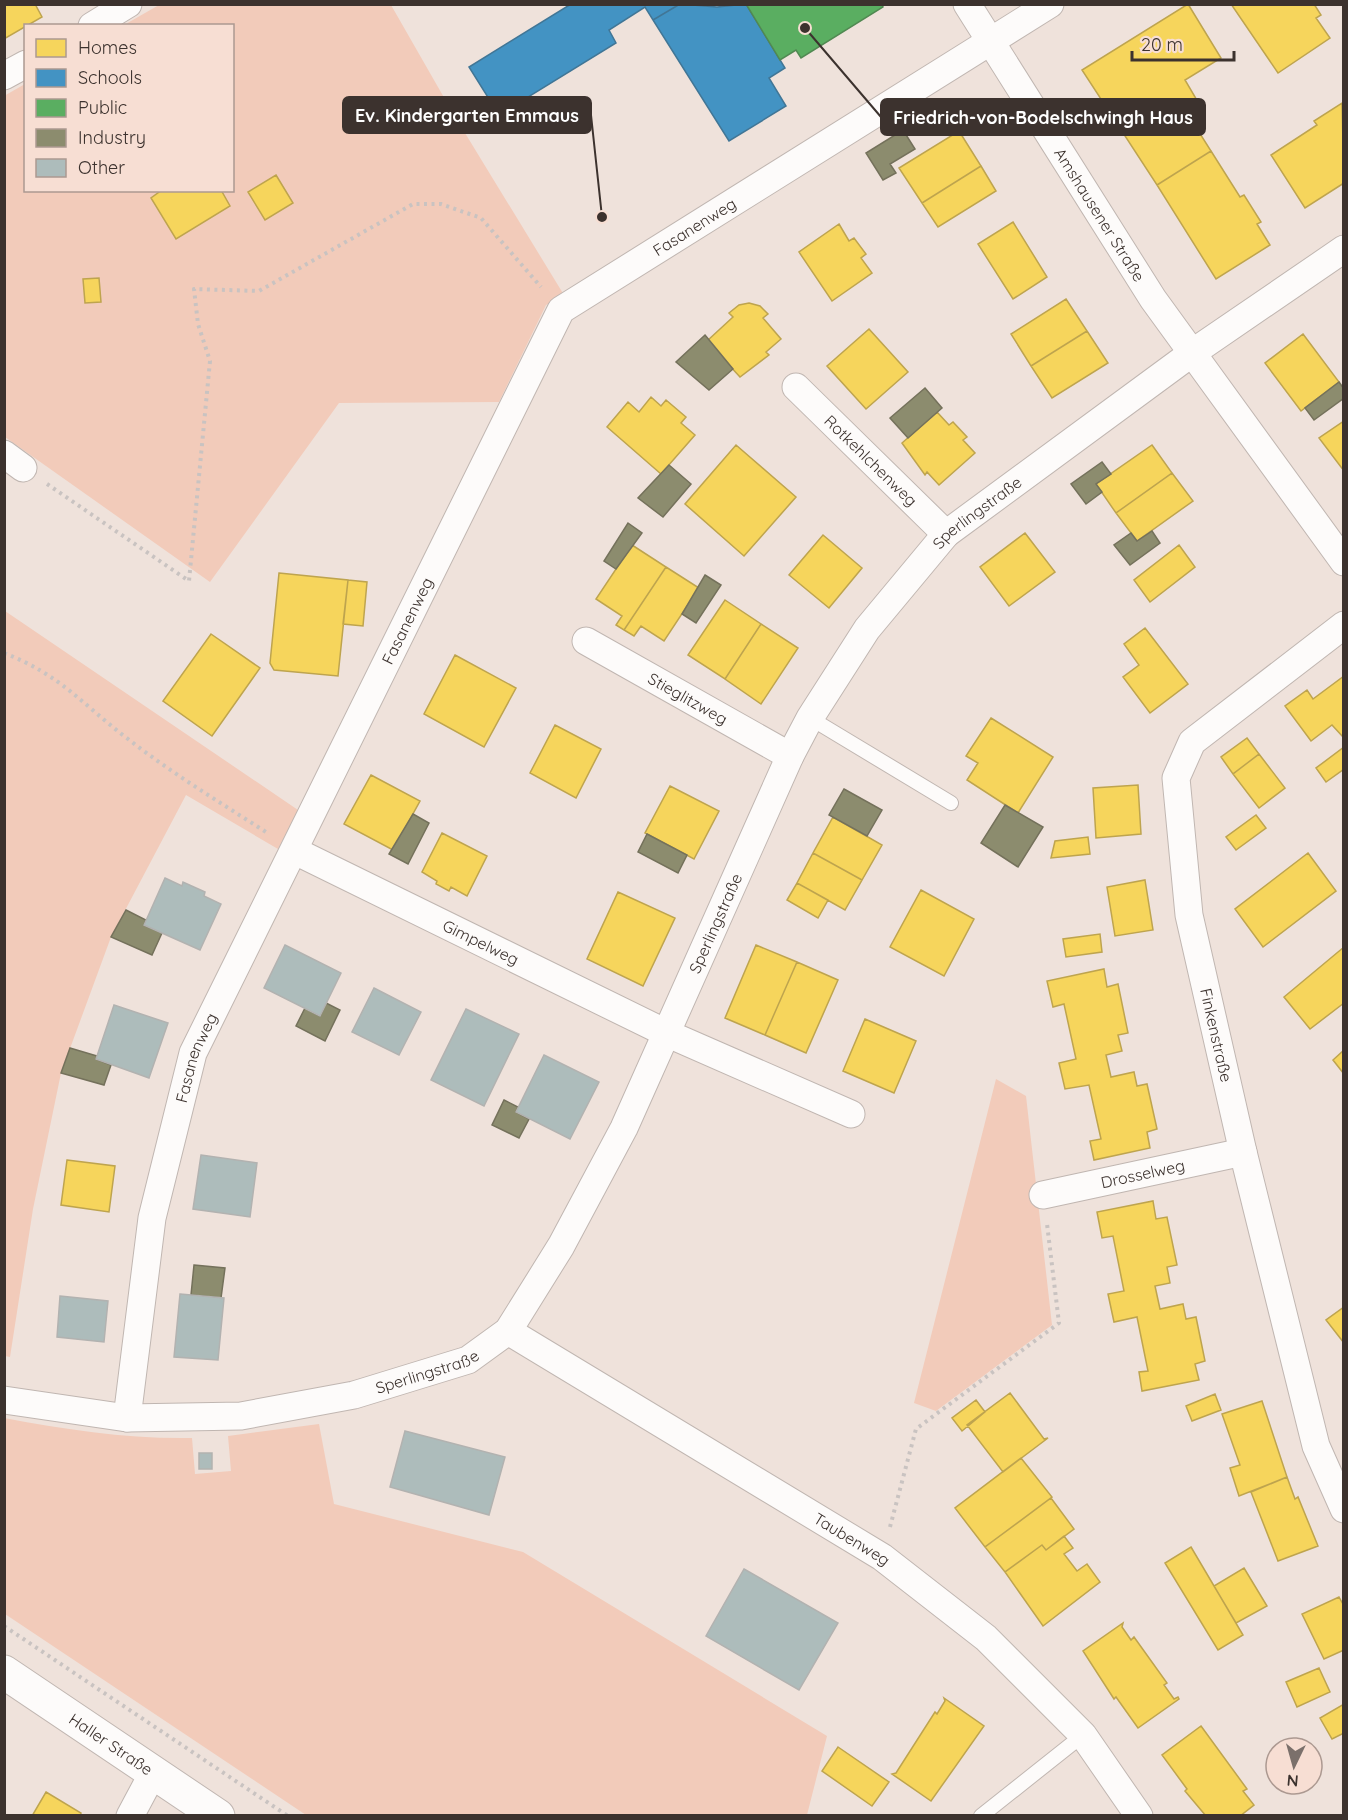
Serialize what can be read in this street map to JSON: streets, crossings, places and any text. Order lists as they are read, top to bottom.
{
  "streets": {
    "main road": ["Haller Straße"],
    "street": [
      "Amshausener Straße",
      "Fasanenweg",
      "Rotkehlchenweg",
      "Sperlingstraße",
      "Stieglitzweg",
      "Gimpelweg",
      "Finkenstraße",
      "Drosselweg",
      "Taubenweg"
    ]
  },
  "crossings": [
    ["Amshausener Straße", "Fasanenweg"],
    ["Amshausener Straße", "Sperlingstraße"],
    ["Fasanenweg", "Sperlingstraße"],
    ["Fasanenweg", "Gimpelweg"],
    ["Rotkehlchenweg", "Sperlingstraße"],
    ["Sperlingstraße", "Stieglitzweg"],
    ["Sperlingstraße", "Gimpelweg"],
    ["Sperlingstraße", "Taubenweg"],
    ["Finkenstraße", "Drosselweg"]
  ],
  "places": ["Friedrich-von-Bodelschwingh Haus", "Ev. Kindergarten Emmaus"],
  "legend": [
    "Homes",
    "Schools",
    "Public",
    "Industry",
    "Other"
  ],
  "scale_bar": "20 m",
  "north": "bottom"
}
